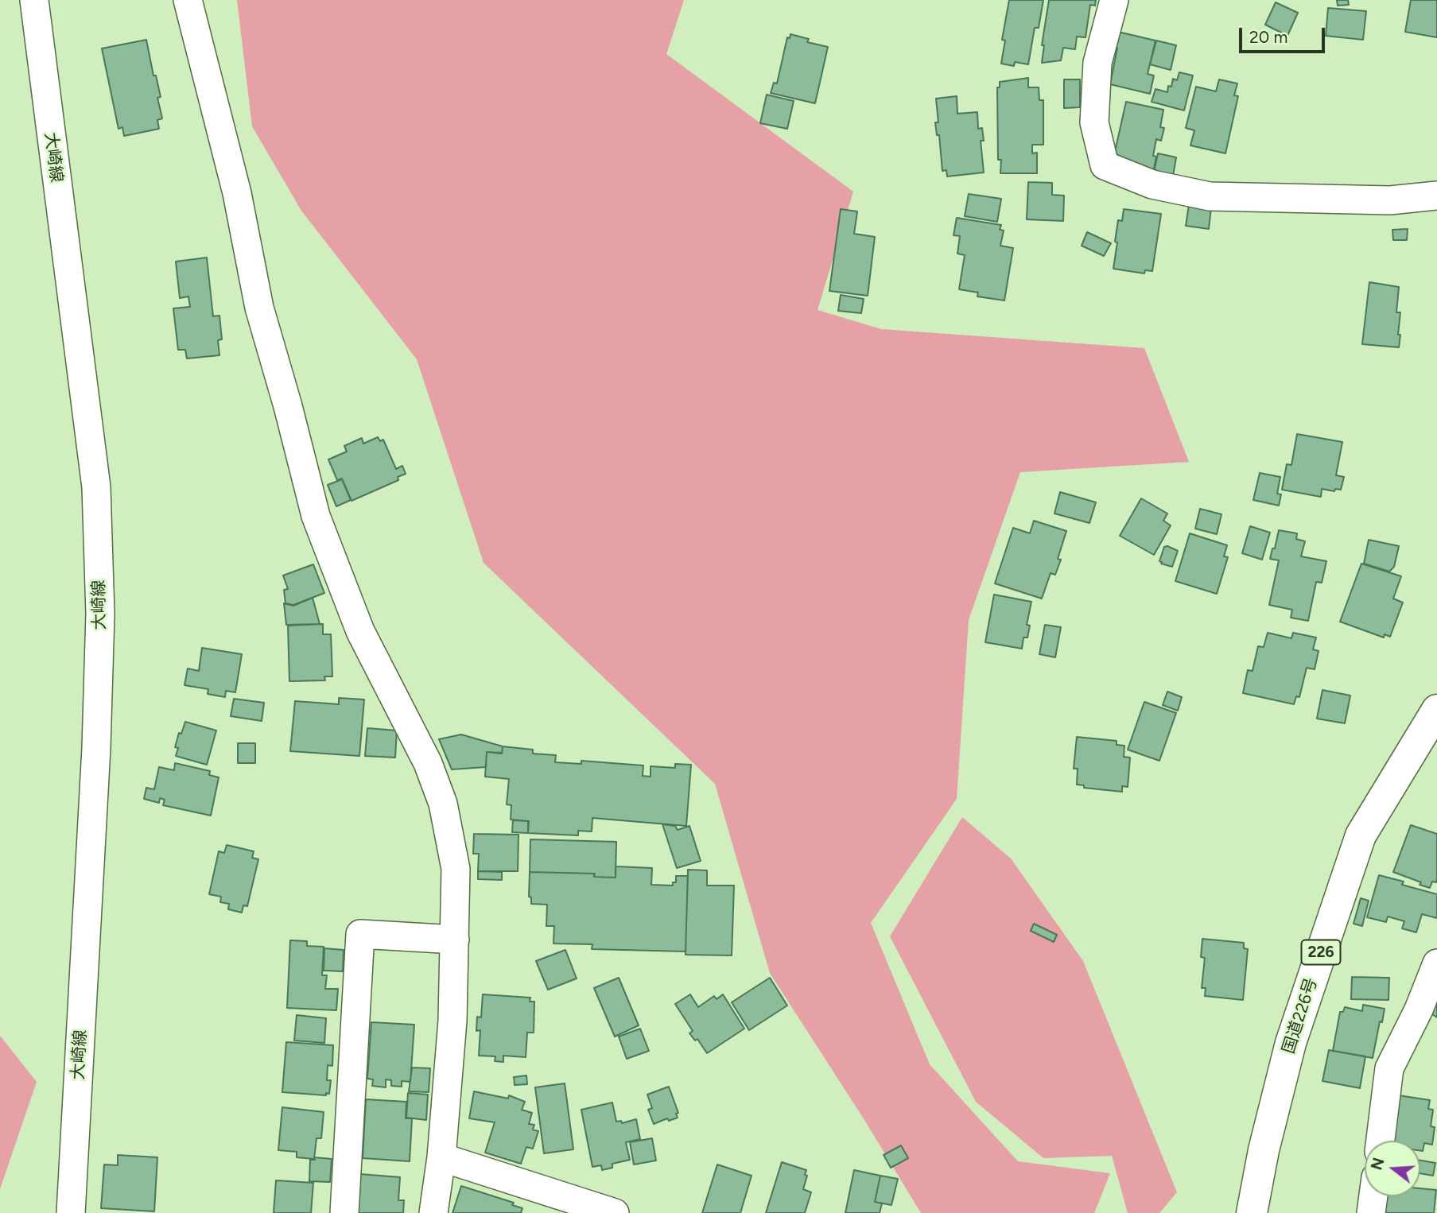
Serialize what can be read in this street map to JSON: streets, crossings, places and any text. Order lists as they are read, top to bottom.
{
  "streets": {
    "highway": ["226", "国道226号"],
    "street": ["大崎線"]
  },
  "scale_bar": "20 m",
  "north": "left"
}
